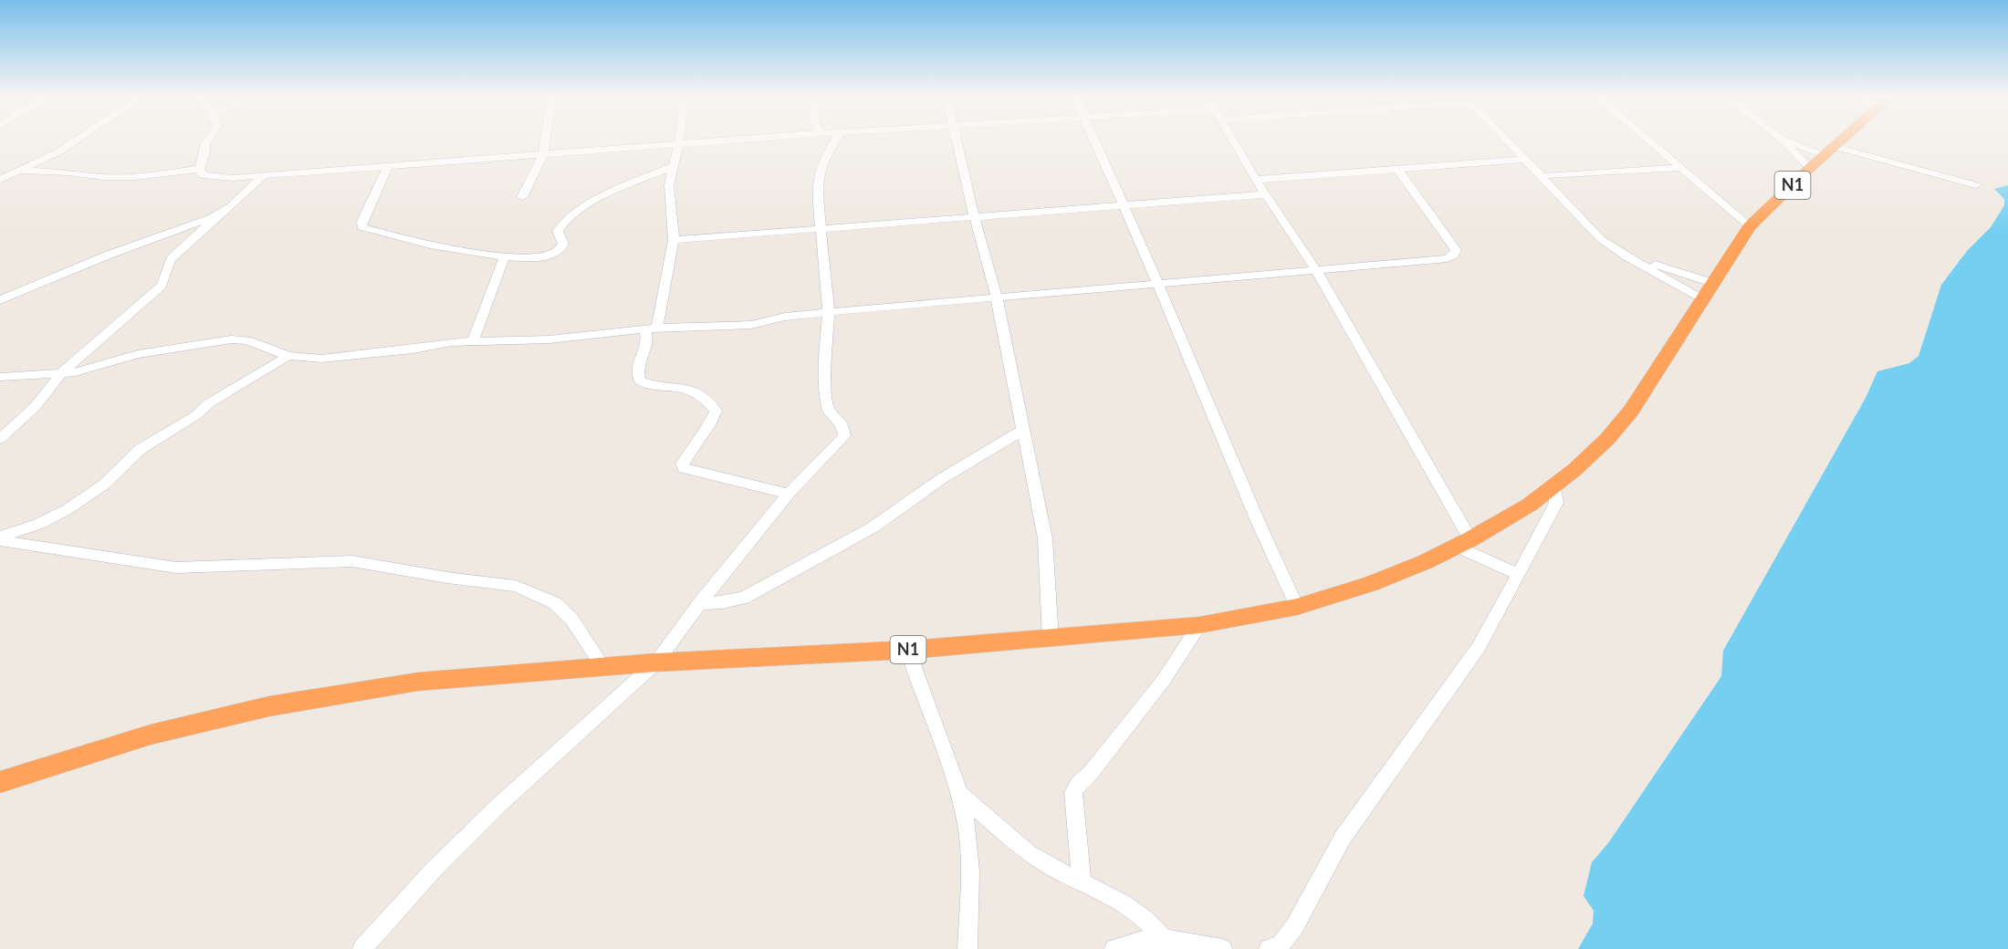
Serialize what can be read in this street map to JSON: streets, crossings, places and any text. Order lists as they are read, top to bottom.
{
  "streets": {
    "highway": ["N1"]
  }
}
